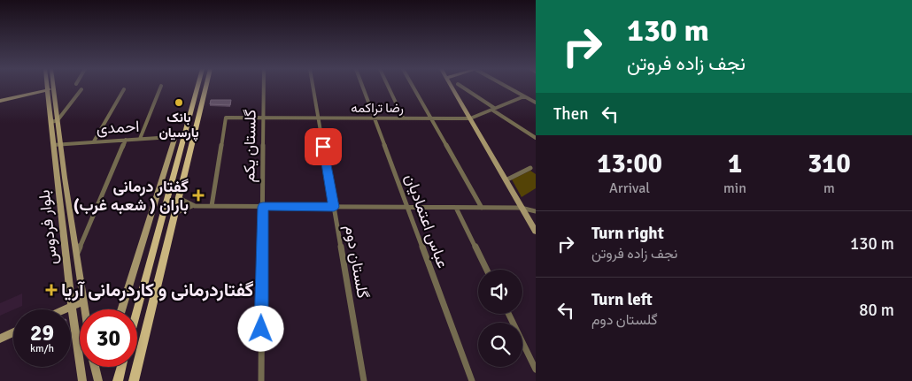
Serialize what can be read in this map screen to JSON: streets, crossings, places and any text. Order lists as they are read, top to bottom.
{
  "streets": {
    "main road": ["بلوار فردوس"],
    "street": [
      "رضا تراکمه",
      "احمدی",
      "گلستان یکم",
      "عباس اعتمادیان",
      "گلستان دوم"
    ]
  },
  "crossings": [
    ["رضا تراکمه", "گلستان یکم"],
    ["رضا تراکمه", "عباس اعتمادیان"],
    ["رضا تراکمه", "گلستان دوم"],
    ["احمدی", "بلوار فردوس"]
  ],
  "places": {
    "other": ["بانک پارسیان"],
    "health": ["گفتار درمانی باران ( شعبه غرب)", "گفتاردرمانی و کاردرمانی آریا"]
  },
  "page": {
    "turn": ["130 m", "نجف زاده فروتن"],
    "then": "Then",
    "eta": [
      "13:00",
      "Arrival",
      "1",
      "min",
      "310",
      "m"
    ],
    "list": [
      {
        "name": "Turn right",
        "note": "نجف زاده فروتن",
        "value": "130 m"
      },
      {
        "name": "Turn left",
        "note": "گلستان دوم",
        "value": "80 m"
      }
    ],
    "speed": "29 km/h",
    "limit": "30"
  }
}
